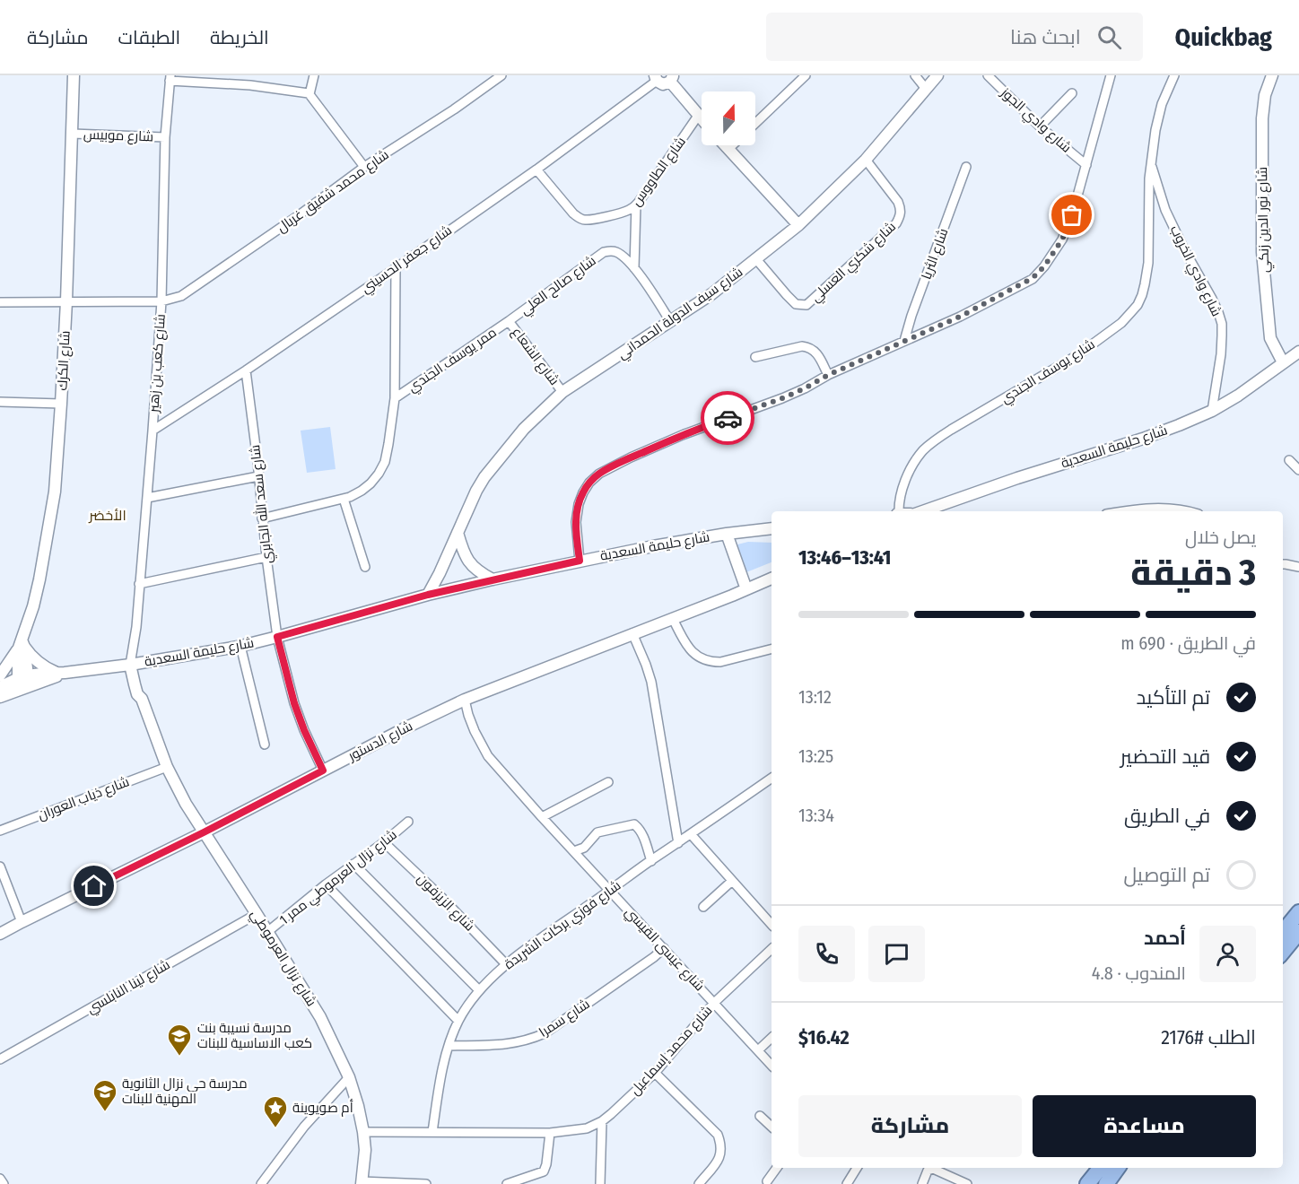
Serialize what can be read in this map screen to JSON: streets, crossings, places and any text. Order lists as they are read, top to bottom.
{
  "streets": {
    "street": [
      "شارع وادي الجوز",
      "شارع موبيس",
      "شارع الطاووس",
      "شارع محمد شفيق غربال",
      "شارع نور الدين زنكي",
      "شارع الثريا",
      "شارع جعفر الحسيني",
      "شارع شكري العسلي",
      "شارع وادي الخروب",
      "شارع صالح العلي",
      "شارع سيف الدولة الحمداني",
      "شارع الشعاع",
      "ممر يوسف الجندي",
      "شارع الكرك",
      "شارع كعب بن زهير",
      "شارع يوسف الجندي",
      "شارع حليمة السعدية",
      "شارع سعد الله الجابري",
      "شارع الدستور",
      "شارع ذياب العوران",
      "شارع نزال العرموطي ممر 1",
      "شارع الزيزفون",
      "شارع فوزي بركات الشريدة",
      "شارع عيسى القيسي",
      "شارع نزال العرموطي",
      "شارع لينا النابلسي",
      "شارع سمرا",
      "شارع محمد إسماعيل"
    ]
  },
  "crossings": [
    ["شارع موبيس", "شارع الكرك"],
    ["شارع موبيس", "شارع كعب بن زهير"],
    ["شارع الطاووس", "شارع جعفر الحسيني"],
    ["شارع محمد شفيق غربال", "شارع الكرك"],
    ["شارع محمد شفيق غربال", "شارع كعب بن زهير"],
    ["شارع نور الدين زنكي", "شارع حليمة السعدية"],
    ["شارع جعفر الحسيني", "شارع كعب بن زهير"],
    ["شارع جعفر الحسيني", "شارع سعد الله الجابري"],
    ["شارع شكري العسلي", "شارع سيف الدولة الحمداني"],
    ["شارع وادي الخروب", "شارع يوسف الجندي"],
    ["شارع وادي الخروب", "شارع حليمة السعدية"],
    ["شارع صالح العلي", "شارع سيف الدولة الحمداني"],
    ["شارع صالح العلي", "شارع الشعاع"],
    ["شارع صالح العلي", "ممر يوسف الجندي"],
    ["شارع سيف الدولة الحمداني", "شارع الشعاع"],
    ["شارع سيف الدولة الحمداني", "شارع حليمة السعدية"],
    ["شارع الشعاع", "ممر يوسف الجندي"],
    ["شارع الكرك", "شارع حليمة السعدية"],
    ["شارع كعب بن زهير", "شارع حليمة السعدية"],
    ["شارع كعب بن زهير", "شارع نزال العرموطي"],
    ["شارع حليمة السعدية", "شارع سعد الله الجابري"],
    ["شارع حليمة السعدية", "شارع نزال العرموطي"],
    ["شارع سعد الله الجابري", "شارع الدستور"],
    ["شارع الدستور", "شارع عيسى القيسي"],
    ["شارع الدستور", "شارع نزال العرموطي"],
    ["شارع ذياب العوران", "شارع نزال العرموطي"],
    ["شارع نزال العرموطي ممر 1", "شارع الزيزفون"],
    ["شارع نزال العرموطي ممر 1", "شارع نزال العرموطي"],
    ["شارع الزيزفون", "شارع فوزي بركات الشريدة"],
    ["شارع فوزي بركات الشريدة", "شارع عيسى القيسي"],
    ["شارع فوزي بركات الشريدة", "شارع سمرا"],
    ["شارع فوزي بركات الشريدة", "شارع محمد إسماعيل"],
    ["شارع عيسى القيسي", "شارع سمرا"],
    ["شارع عيسى القيسي", "شارع محمد إسماعيل"],
    ["شارع نزال العرموطي", "شارع لينا النابلسي"],
    ["شارع نزال العرموطي", "شارع محمد إسماعيل"]
  ],
  "districts": ["الأخضر"],
  "places": {
    "school or university": ["مدرسة نسيبة بنت كعب الاساسية للبنات", "مدرسة حي نزال الثانوية المهنية للبنات"],
    "place": ["أم صويوينة"]
  },
  "north": "top",
  "page": {
    "header": "Quickbag",
    "search": "ابحث هنا",
    "nav": ["الخريطة", "الطبقات", "مشاركة"],
    "heading": ["3 دقيقة", "يصل خلال", "13:41–13:46"],
    "panel": [
      "أحمد",
      "المندوب · 4.8",
      "الطلب #2176",
      "$16.42"
    ],
    "bar": "في الطريق · 690 m",
    "list": [
      ["تم التأكيد", "13:12"],
      ["قيد التحضير", "13:25"],
      ["في الطريق", "13:34"],
      "تم التوصيل"
    ],
    "buttons": ["مساعدة", "مشاركة"]
  }
}
